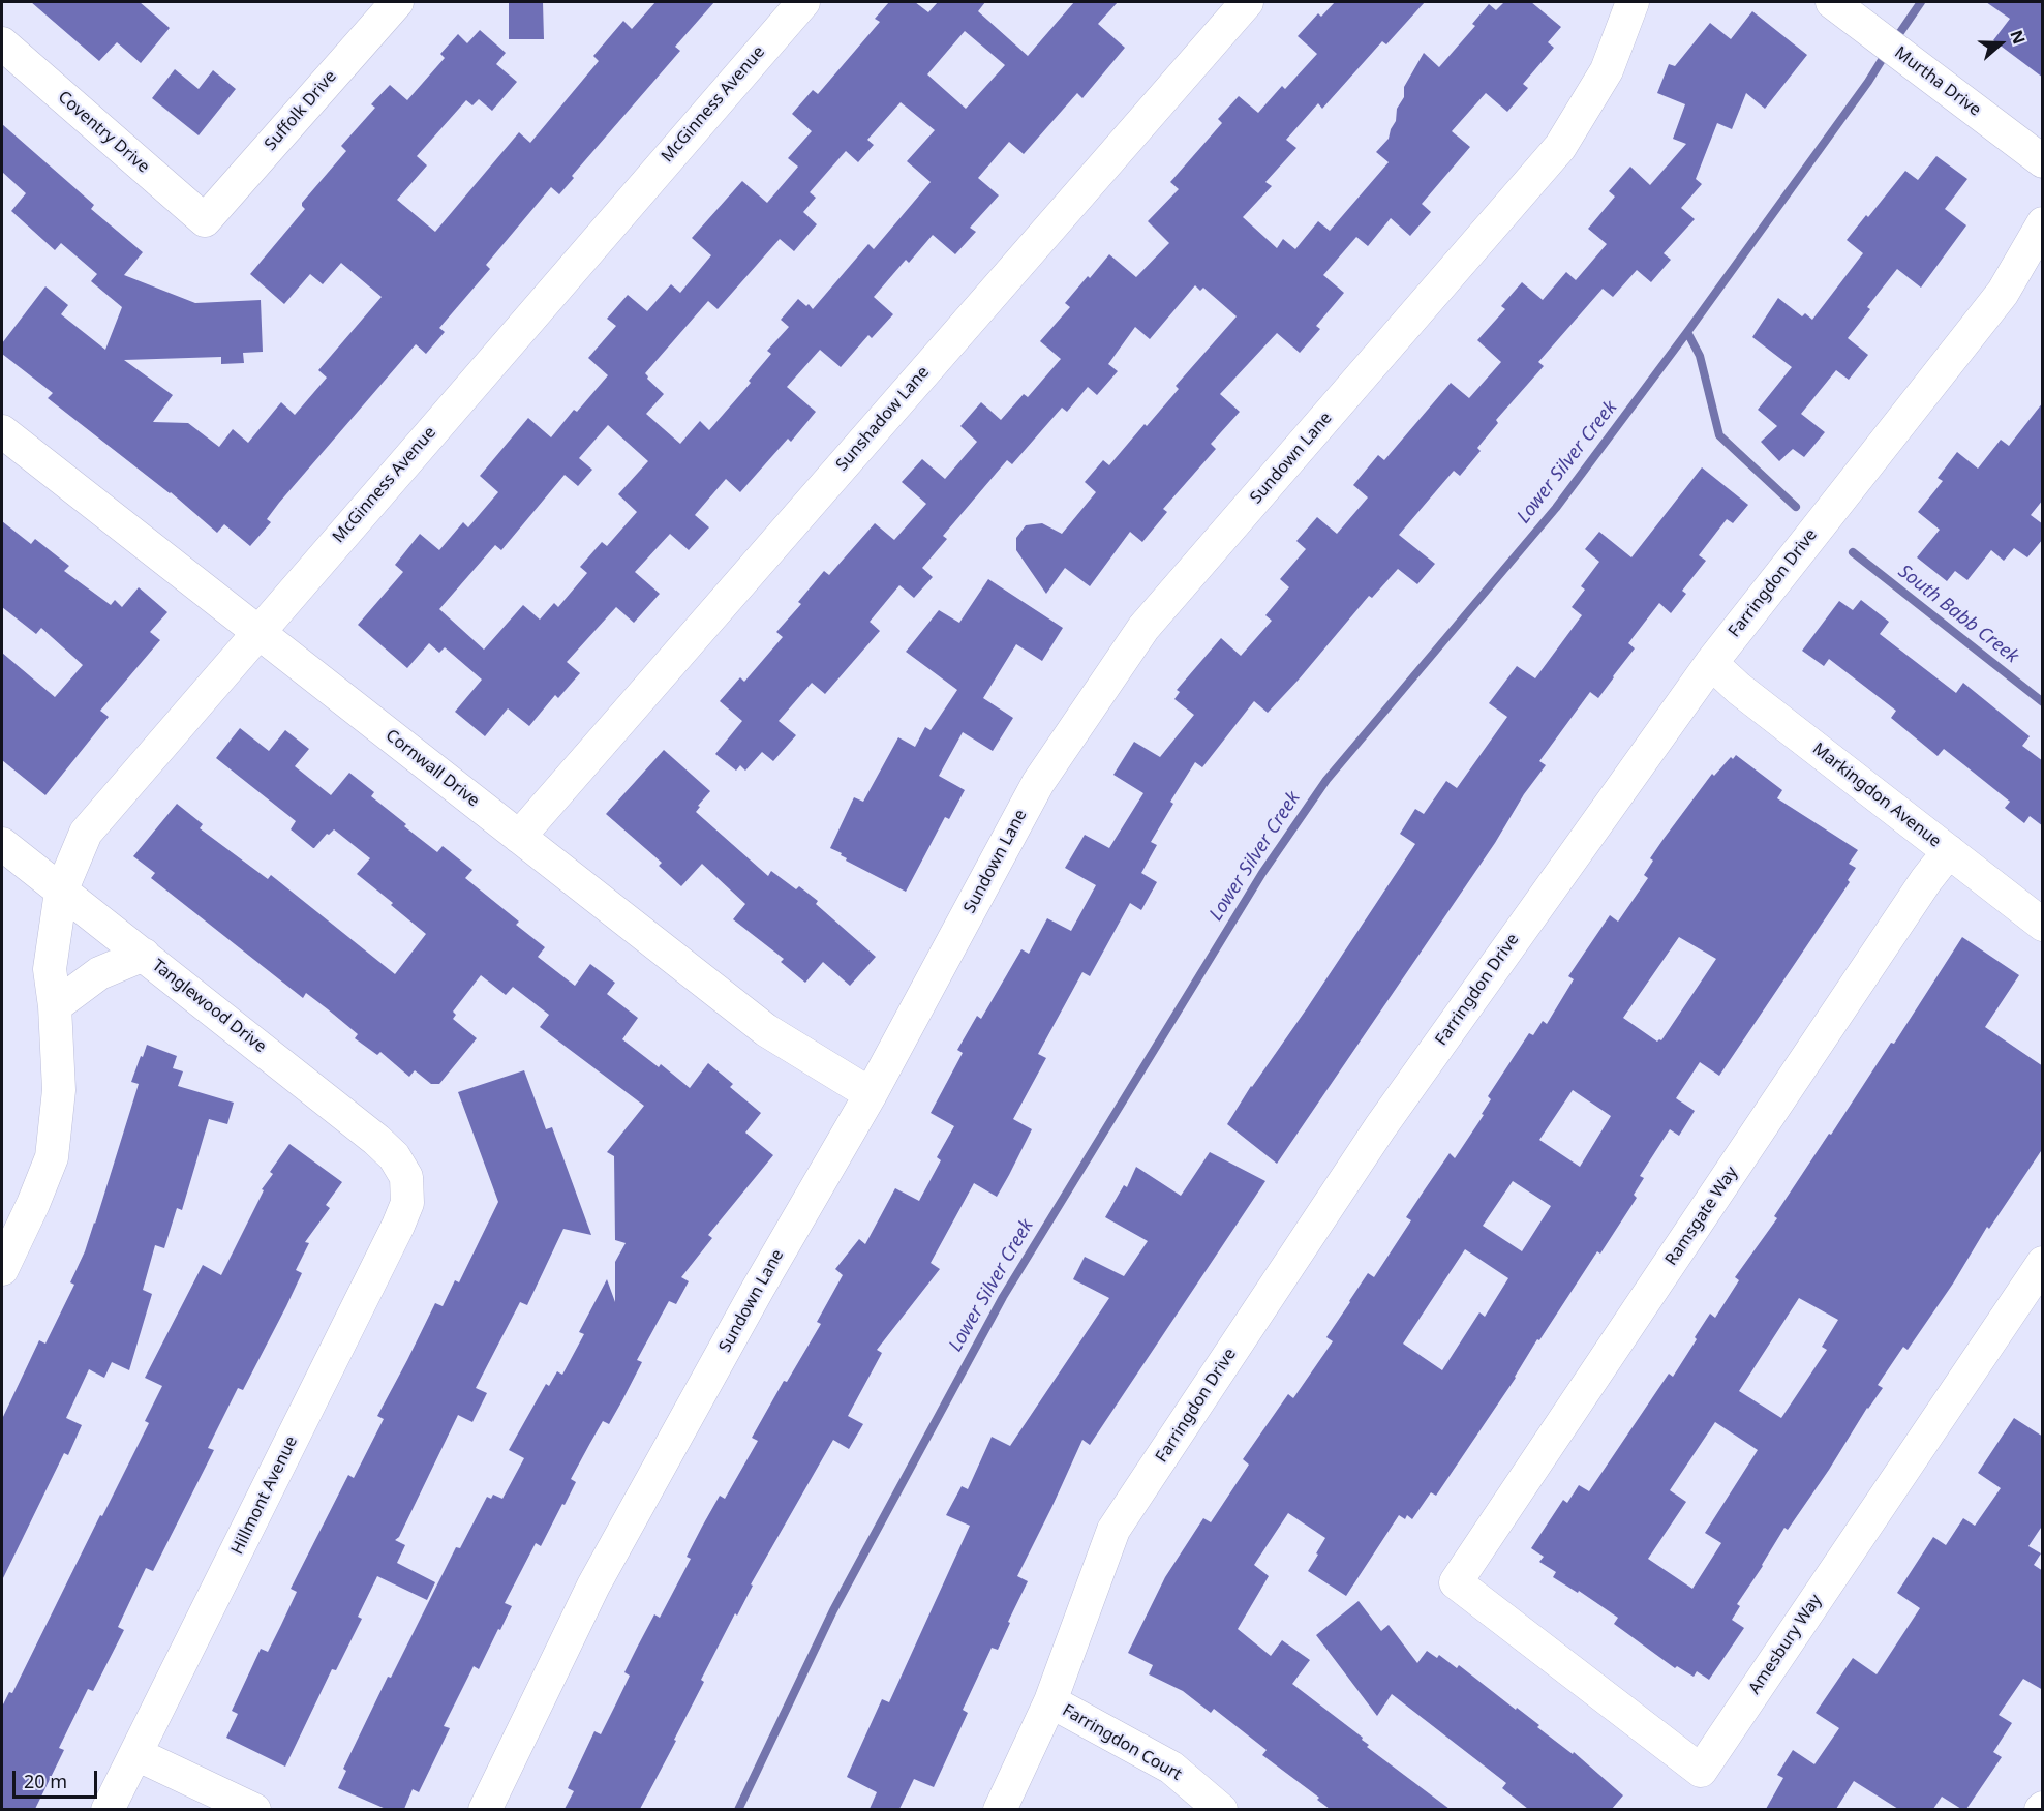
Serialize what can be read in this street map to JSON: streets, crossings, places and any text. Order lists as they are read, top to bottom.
{
  "streets": {
    "street": [
      "Murtha Drive",
      "McGinness Avenue",
      "Suffolk Drive",
      "Coventry Drive",
      "Sunshadow Lane",
      "Sundown Lane",
      "Farringdon Drive",
      "Cornwall Drive",
      "Markingdon Avenue",
      "Tanglewood Drive",
      "Ramsgate Way",
      "Hillmont Avenue",
      "Amesbury Way",
      "Farringdon Court"
    ]
  },
  "crossings": [
    ["McGinness Avenue", "Cornwall Drive"],
    ["McGinness Avenue", "Tanglewood Drive"],
    ["Suffolk Drive", "Coventry Drive"],
    ["Sunshadow Lane", "Cornwall Drive"],
    ["Sundown Lane", "Cornwall Drive"],
    ["Farringdon Drive", "Markingdon Avenue"],
    ["Farringdon Drive", "Farringdon Court"],
    ["Markingdon Avenue", "Ramsgate Way"],
    ["Tanglewood Drive", "Hillmont Avenue"],
    ["Ramsgate Way", "Amesbury Way"]
  ],
  "water": ["Lower Silver Creek", "South Babb Creek"],
  "scale_bar": "20 m",
  "north": "right"
}
